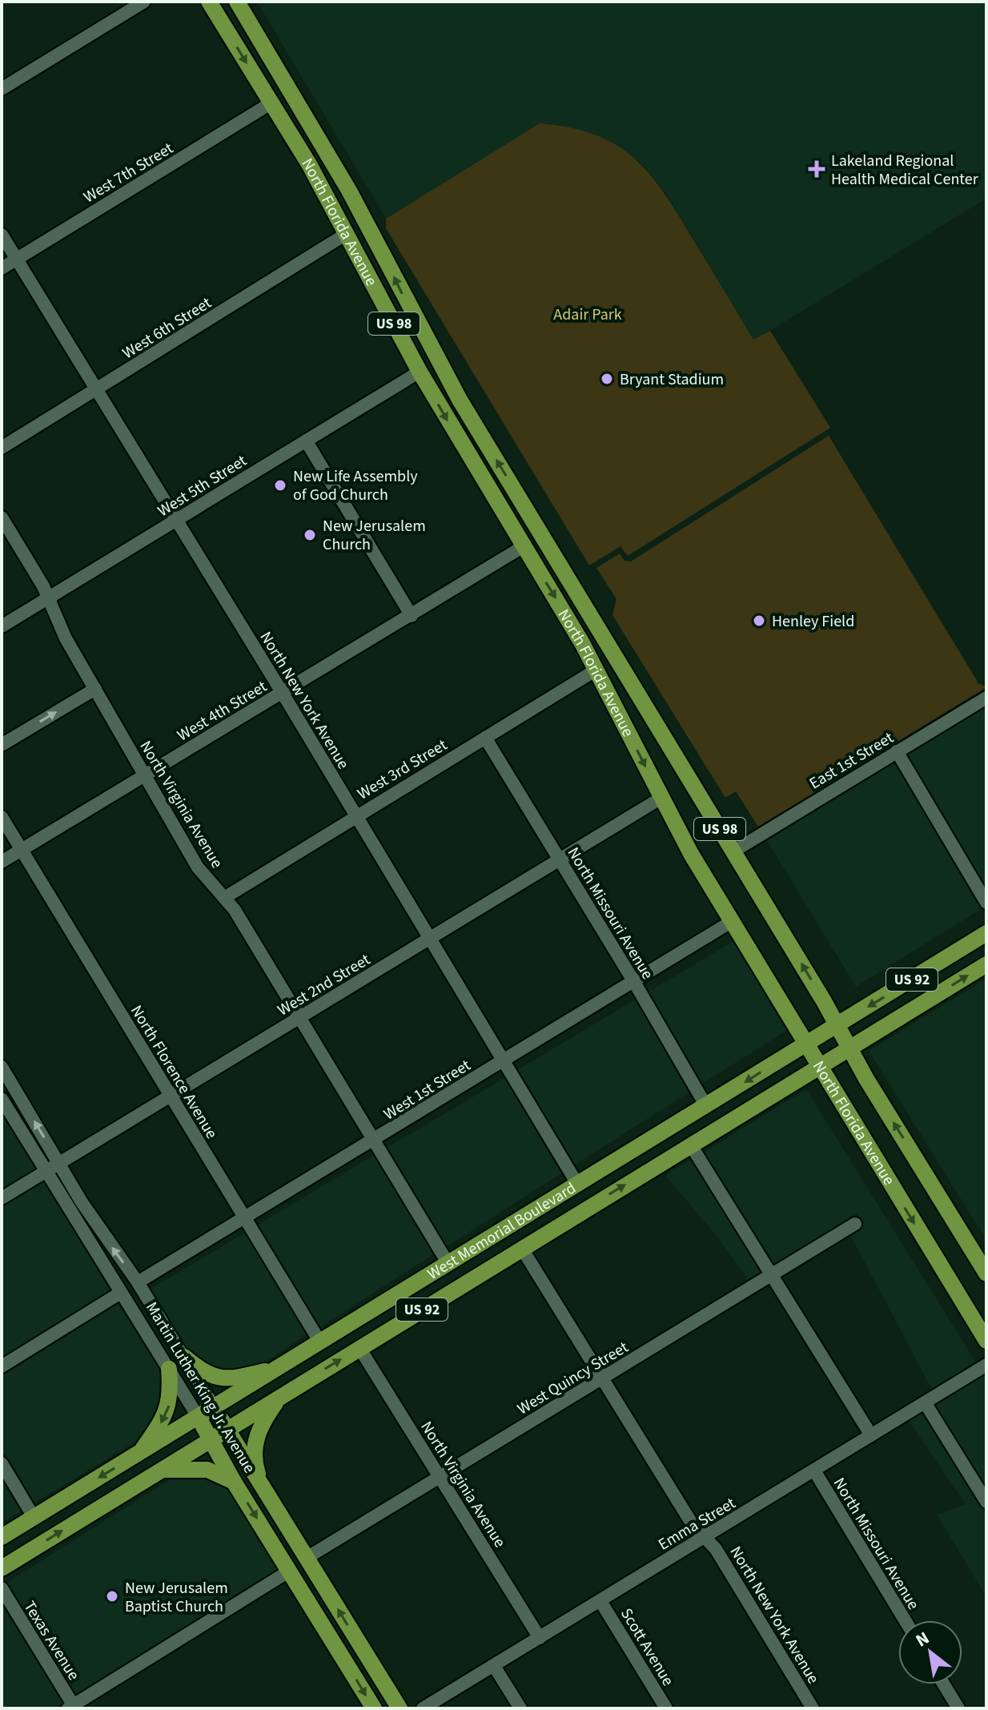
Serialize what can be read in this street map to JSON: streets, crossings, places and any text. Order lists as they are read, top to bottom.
{
  "streets": {
    "main road": [
      "North Florida Avenue",
      "US 98",
      "US 92",
      "West Memorial Boulevard",
      "Martin Luther King Jr. Avenue"
    ],
    "street": [
      "West 7th Street",
      "West 6th Street",
      "West 5th Street",
      "North New York Avenue",
      "West 4th Street",
      "East 1st Street",
      "West 3rd Street",
      "North Virginia Avenue",
      "North Missouri Avenue",
      "West 2nd Street",
      "North Florence Avenue",
      "West 1st Street",
      "West Quincy Street",
      "Emma Street",
      "Texas Avenue",
      "Scott Avenue"
    ]
  },
  "crossings": [
    ["West 7th Street", "North Florida Avenue"],
    ["West 7th Street", "North New York Avenue"],
    ["North Florida Avenue", "West 6th Street"],
    ["North Florida Avenue", "West 5th Street"],
    ["North Florida Avenue", "West 4th Street"],
    ["North Florida Avenue", "East 1st Street"],
    ["North Florida Avenue", "West 3rd Street"],
    ["North Florida Avenue", "US 92"],
    ["North Florida Avenue", "West 2nd Street"],
    ["North Florida Avenue", "West 1st Street"],
    ["North Florida Avenue", "West Memorial Boulevard"],
    ["West 6th Street", "North New York Avenue"],
    ["West 5th Street", "North New York Avenue"],
    ["West 5th Street", "North Virginia Avenue"],
    ["North New York Avenue", "West 4th Street"],
    ["North New York Avenue", "West 3rd Street"],
    ["North New York Avenue", "West 2nd Street"],
    ["North New York Avenue", "West 1st Street"],
    ["North New York Avenue", "West Memorial Boulevard"],
    ["North New York Avenue", "West Quincy Street"],
    ["North New York Avenue", "Emma Street"],
    ["West 4th Street", "North Virginia Avenue"],
    ["West 4th Street", "North Florence Avenue"],
    ["West 3rd Street", "North Virginia Avenue"],
    ["West 3rd Street", "North Missouri Avenue"],
    ["North Virginia Avenue", "West 2nd Street"],
    ["North Virginia Avenue", "West 1st Street"],
    ["North Virginia Avenue", "West Memorial Boulevard"],
    ["North Virginia Avenue", "West Quincy Street"],
    ["North Virginia Avenue", "Emma Street"],
    ["North Missouri Avenue", "West 2nd Street"],
    ["North Missouri Avenue", "West 1st Street"],
    ["North Missouri Avenue", "West Memorial Boulevard"],
    ["North Missouri Avenue", "Emma Street"],
    ["US 92", "West Memorial Boulevard"],
    ["West 2nd Street", "North Florence Avenue"],
    ["West 2nd Street", "Martin Luther King Jr. Avenue"],
    ["North Florence Avenue", "West 1st Street"],
    ["North Florence Avenue", "West Memorial Boulevard"],
    ["West 1st Street", "Martin Luther King Jr. Avenue"],
    ["West Memorial Boulevard", "Martin Luther King Jr. Avenue"],
    ["West Quincy Street", "Martin Luther King Jr. Avenue"],
    ["Emma Street", "Scott Avenue"]
  ],
  "parks": ["Adair Park"],
  "places": {
    "health": ["Lakeland Regional Health Medical Center"],
    "other": [
      "Bryant Stadium",
      "New Life Assembly of God Church",
      "New Jerusalem Church",
      "Henley Field",
      "New Jerusalem Baptist Church"
    ]
  },
  "north": "top left"
}
